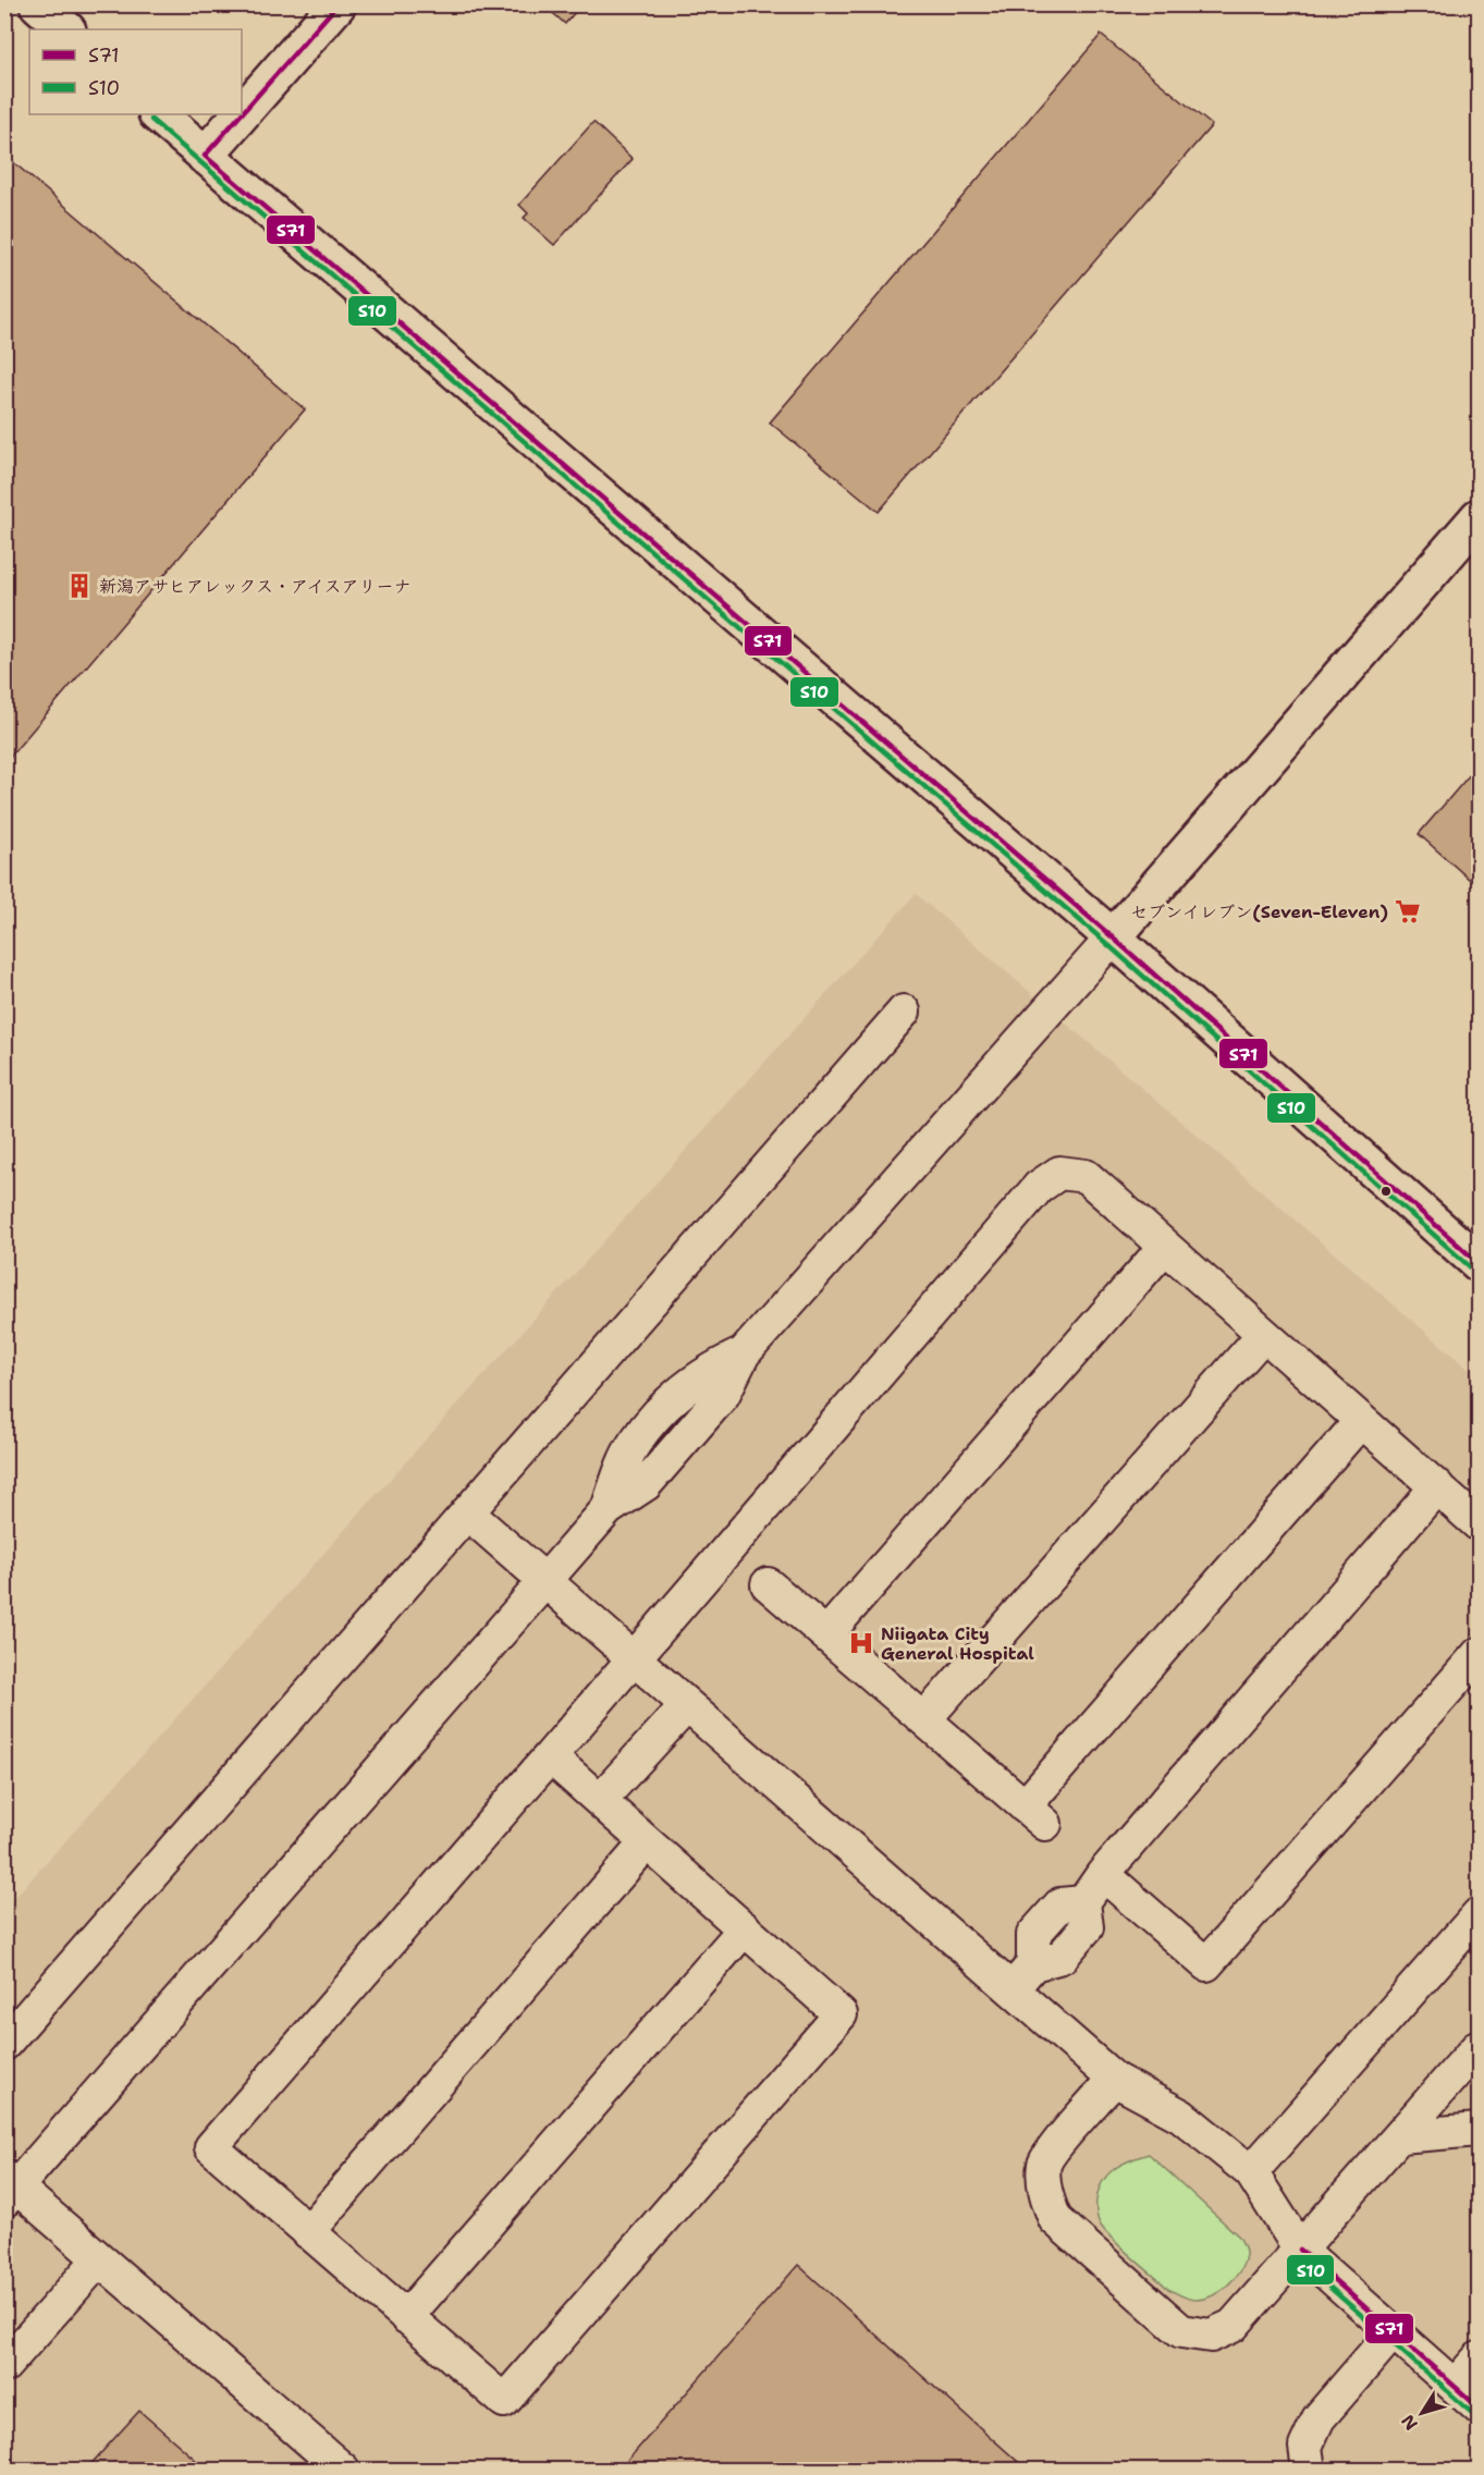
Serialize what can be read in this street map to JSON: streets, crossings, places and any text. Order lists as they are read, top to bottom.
{
  "places": {
    "building": ["新潟アサヒアレックス・アイスアリーナ"],
    "supermarket": ["セブンイレブン(Seven-Eleven)"],
    "hospital": ["Niigata City General Hospital"]
  },
  "lines": ["transit line S71", "transit line S10"],
  "legend": ["S71", "S10"],
  "north": "bottom left"
}
